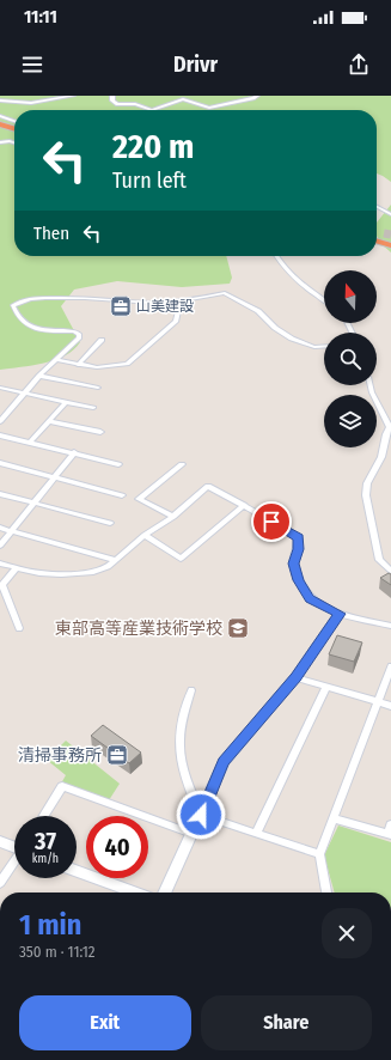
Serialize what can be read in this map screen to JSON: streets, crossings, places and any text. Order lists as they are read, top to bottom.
{
  "places": {
    "office": ["山美建設", "清掃事務所"],
    "school or university": ["東部高等産業技術学校"]
  },
  "north": "top",
  "page": {
    "status": "11:11",
    "header": "Drivr",
    "turn": ["220 m", "Turn left"],
    "then": "Then",
    "speed": "37 km/h",
    "limit": "40",
    "heading": ["1 min", "350 m · 11:12"],
    "buttons": ["Exit", "Share"]
  }
}
